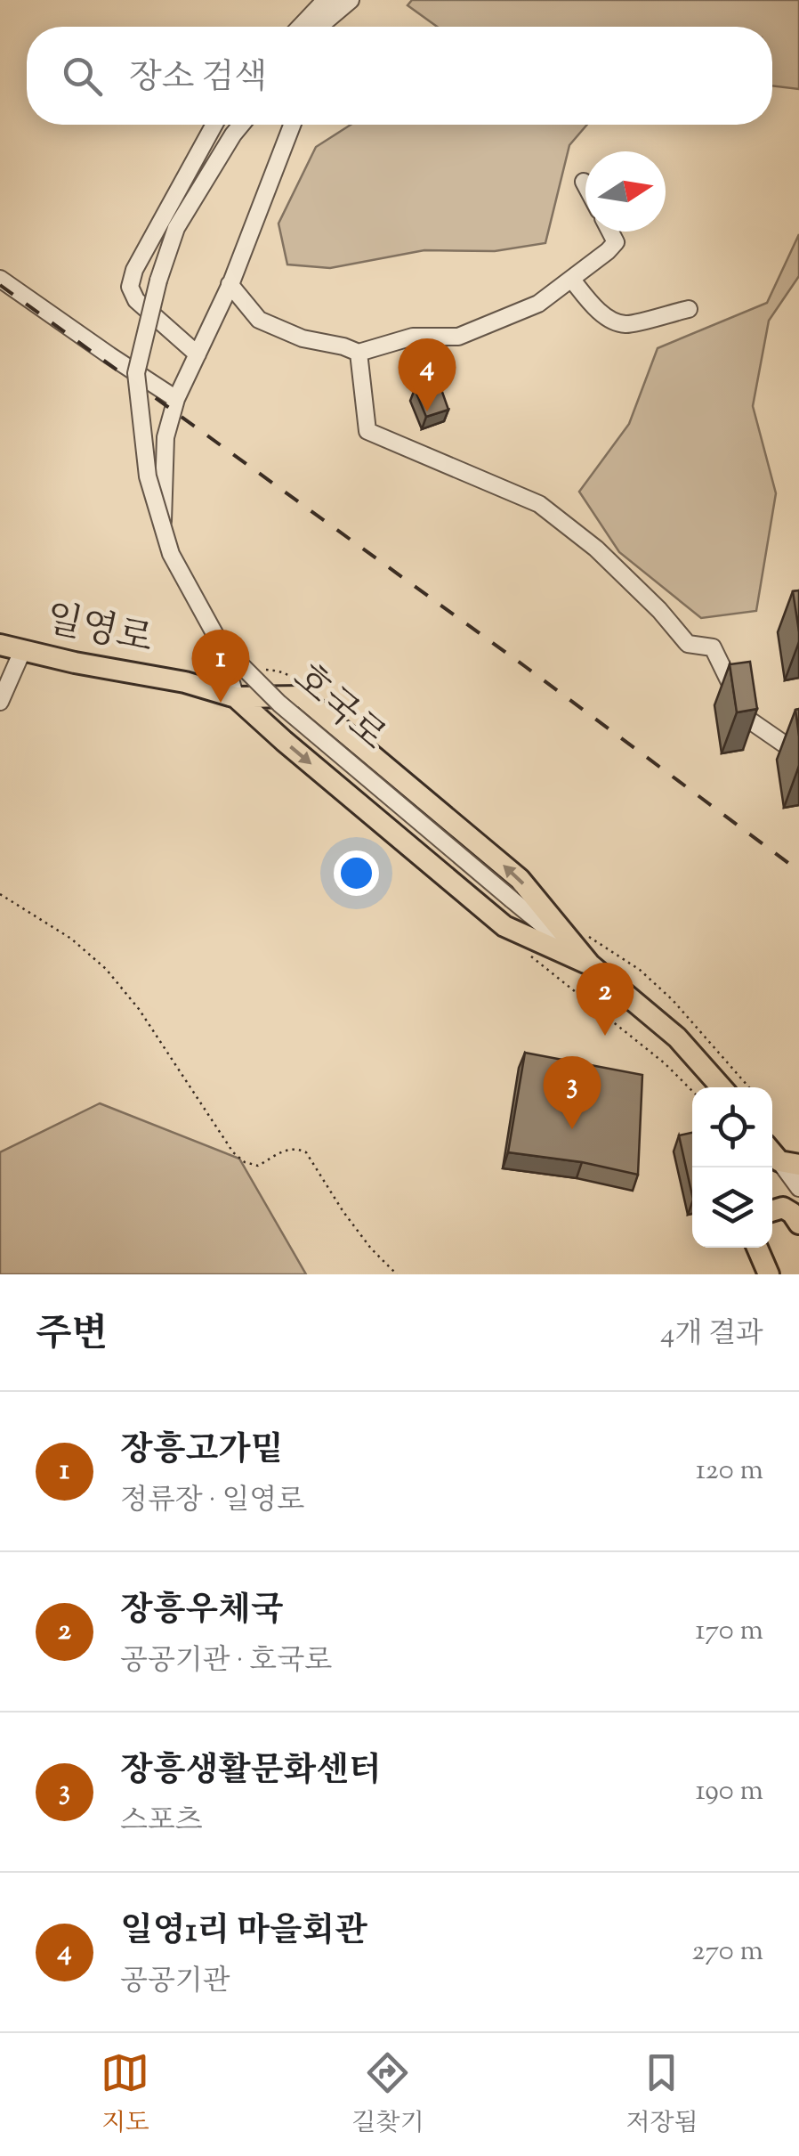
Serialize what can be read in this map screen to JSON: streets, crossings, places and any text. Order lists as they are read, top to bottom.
{
  "streets": {
    "main road": ["일영로", "호국로"]
  },
  "north": "right",
  "page": {
    "search": "장소 검색",
    "pins": [
      "4",
      "1",
      "2",
      "3"
    ],
    "heading": ["주변", "4개 결과"],
    "list": [
      {
        "mark": "1",
        "name": "장흥고가밑",
        "note": "정류장 · 일영로",
        "value": "120 m"
      },
      {
        "mark": "2",
        "name": "장흥우체국",
        "note": "공공기관 · 호국로",
        "value": "170 m"
      },
      {
        "mark": "3",
        "name": "장흥생활문화센터",
        "note": "스포츠",
        "value": "190 m"
      },
      {
        "mark": "4",
        "name": "일영1리 마을회관",
        "note": "공공기관",
        "value": "270 m"
      }
    ],
    "nav": ["지도", "길찾기", "저장됨"]
  }
}
